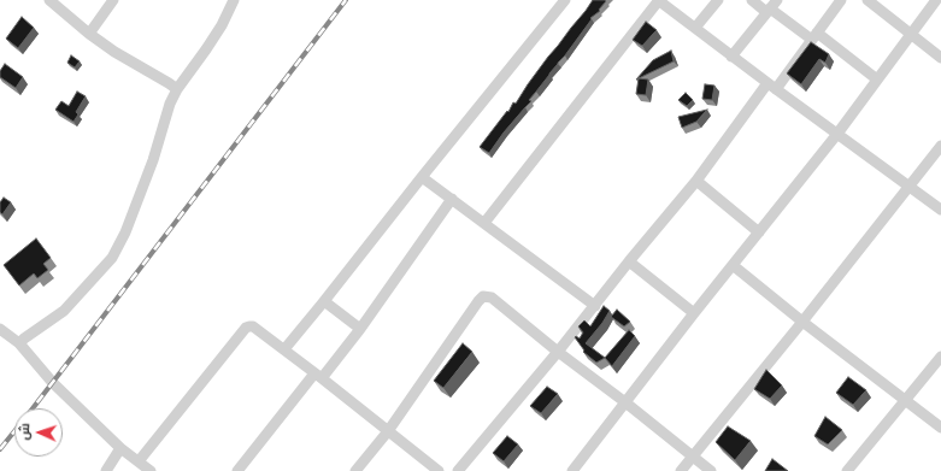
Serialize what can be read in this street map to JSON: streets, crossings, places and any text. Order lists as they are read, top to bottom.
{
  "north": "left"
}
